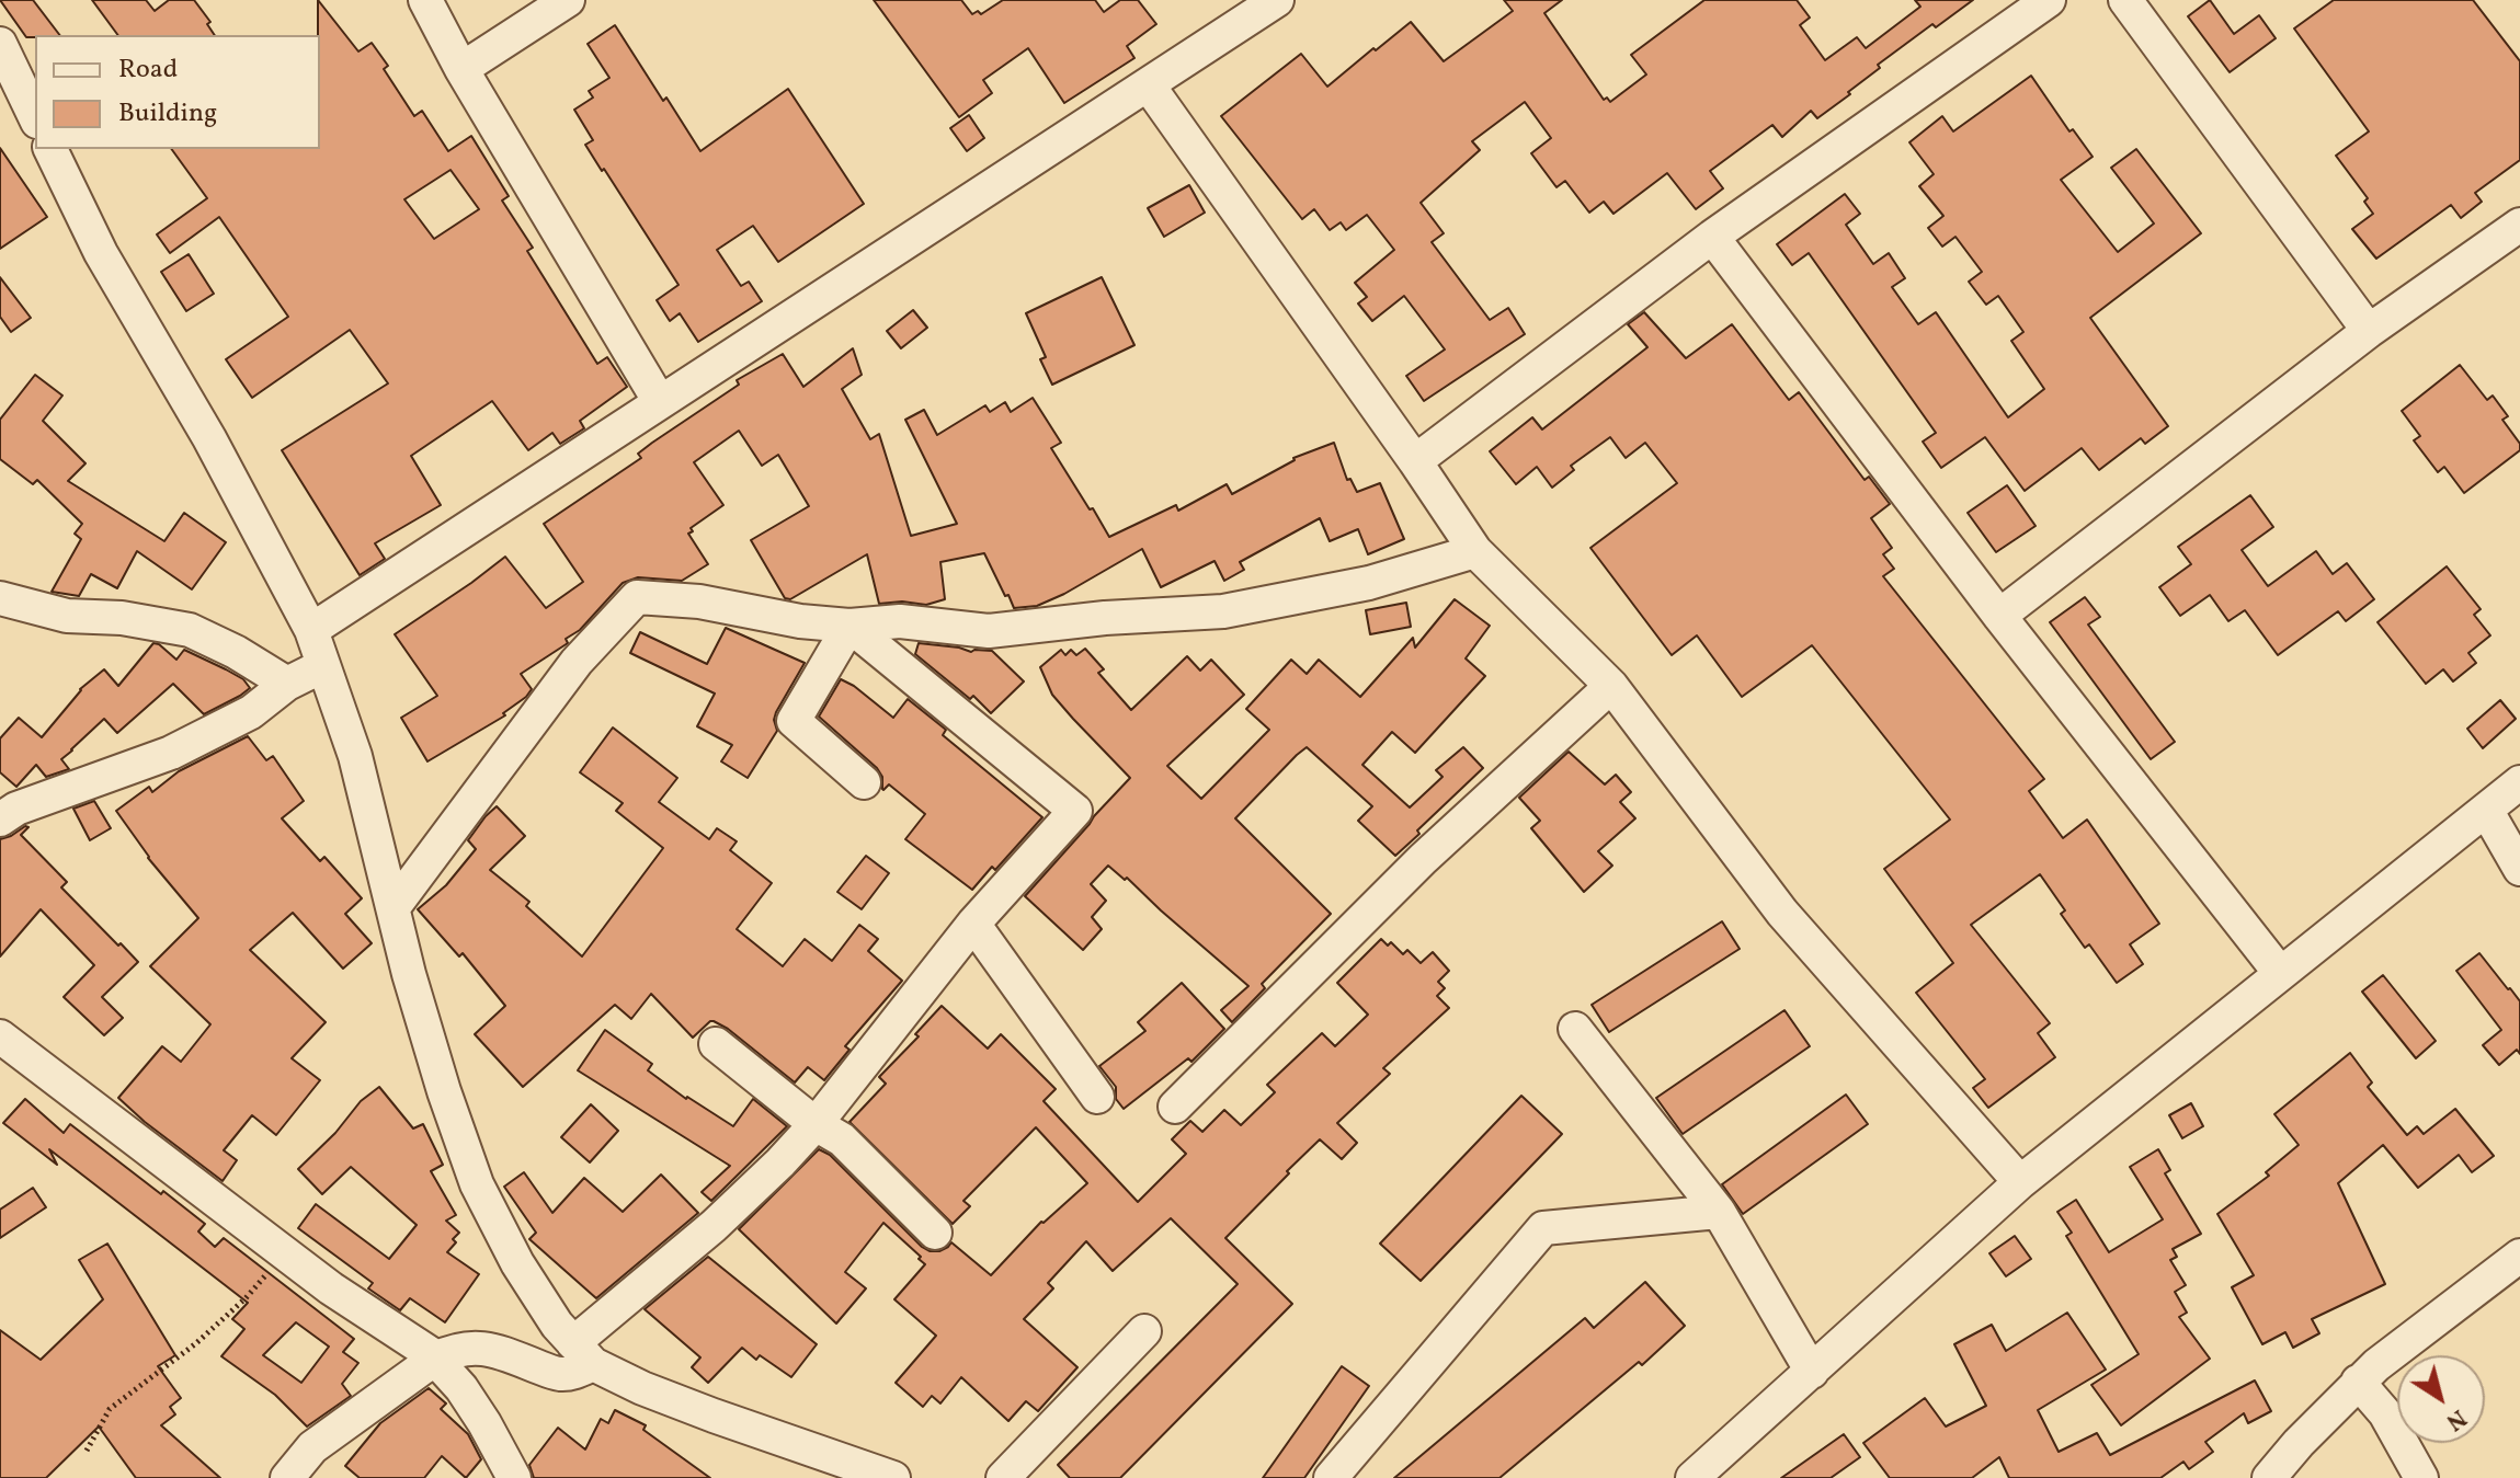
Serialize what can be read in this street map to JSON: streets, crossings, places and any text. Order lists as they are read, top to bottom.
{
  "legend": ["Road", "Building"],
  "north": "bottom right"
}
